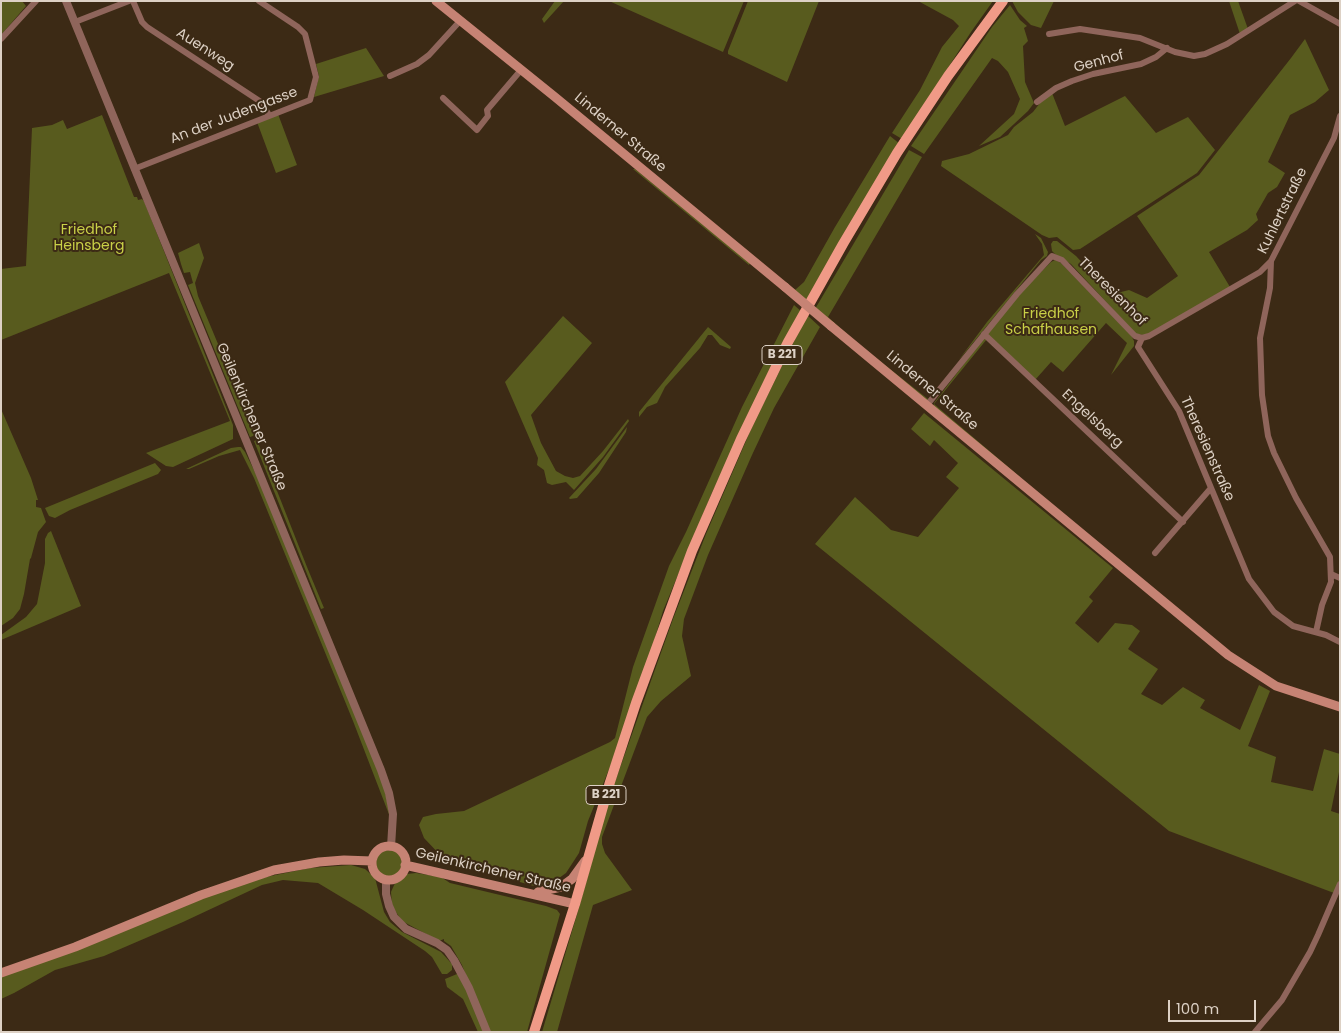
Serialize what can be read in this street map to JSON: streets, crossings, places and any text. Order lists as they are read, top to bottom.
{
  "streets": {
    "main road": ["Linderner Straße", "B 221", "Geilenkirchener Straße"],
    "street": [
      "Auenweg",
      "Genhof",
      "An der Judengasse",
      "Kuhlertstraße",
      "Theresienhof",
      "Engelsberg",
      "Theresienstraße"
    ]
  },
  "crossings": [
    ["Auenweg", "An der Judengasse"],
    ["An der Judengasse", "Geilenkirchener Straße"],
    ["Linderner Straße", "Theresienhof"],
    ["Theresienhof", "Engelsberg"],
    ["Theresienhof", "Theresienstraße"],
    ["B 221", "Geilenkirchener Straße"]
  ],
  "parks": ["Friedhof Heinsberg", "Friedhof Schafhausen"],
  "scale_bar": "100 m"
}
